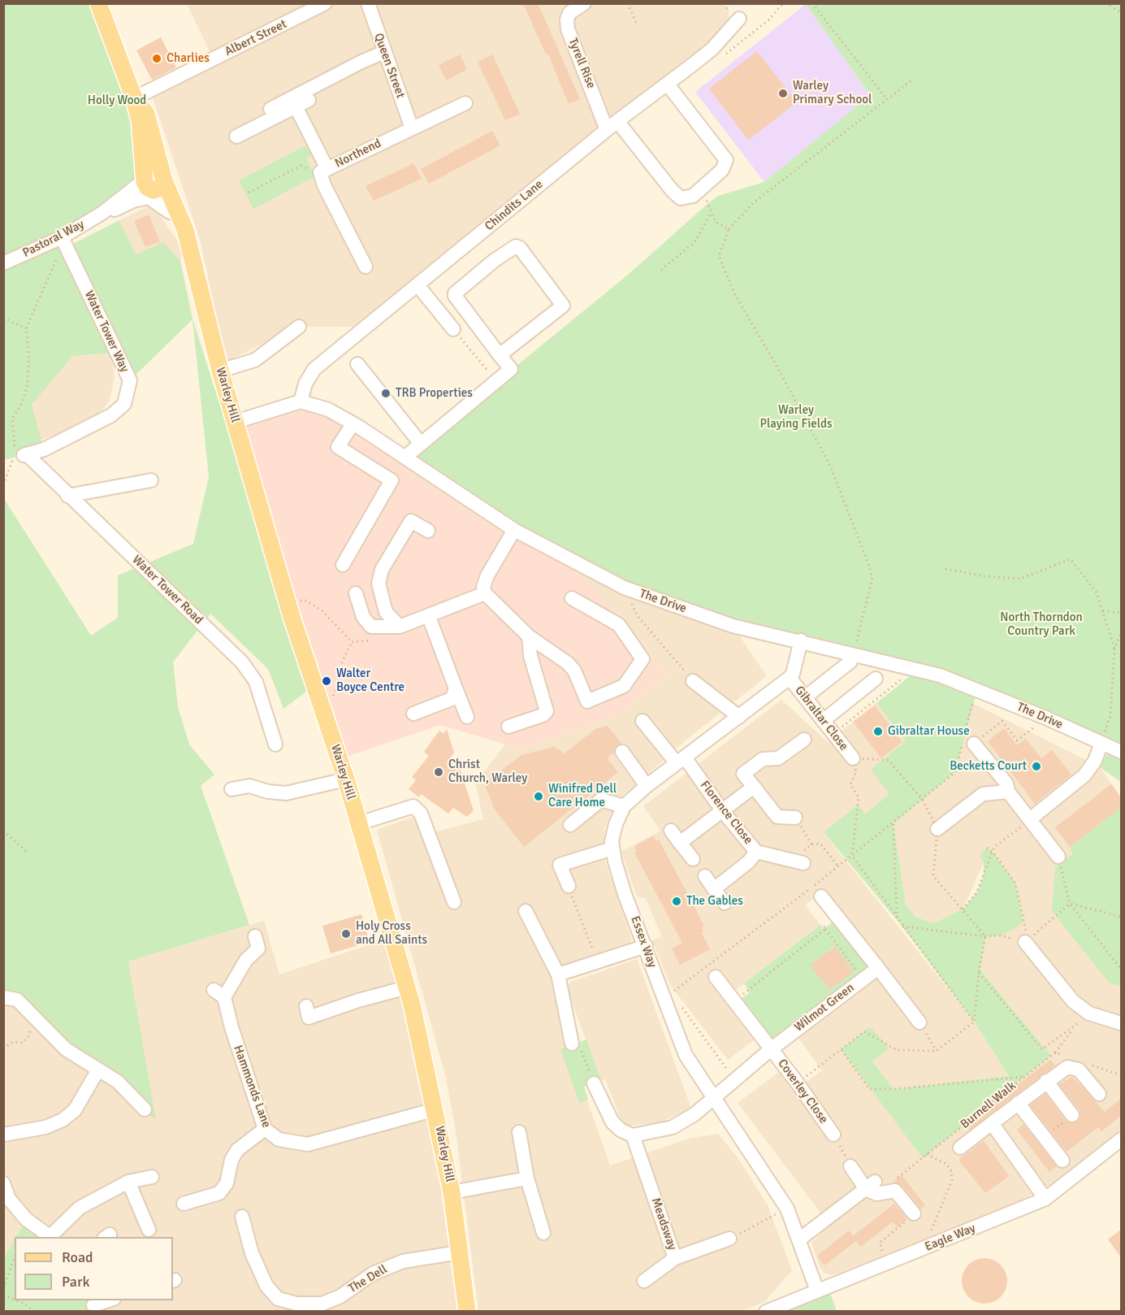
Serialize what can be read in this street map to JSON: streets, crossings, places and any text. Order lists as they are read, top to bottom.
{
  "streets": {
    "main road": ["Warley Hill"],
    "street": [
      "Albert Street",
      "Tyrell Rise",
      "Queen Street",
      "Northend",
      "Chindits Lane",
      "Pastoral Way",
      "Water Tower Way",
      "Water Tower Road",
      "The Drive",
      "Gibraltar Close",
      "Florence Close",
      "Essex Way",
      "Wilmot Green",
      "Hammonds Lane",
      "Coverley Close",
      "Meadsway",
      "Eagle Way",
      "The Dell"
    ],
    "path": ["Burnell Walk"]
  },
  "crossings": [
    ["Albert Street", "Warley Hill"],
    ["Tyrell Rise", "Chindits Lane"],
    ["Queen Street", "Northend"],
    ["Chindits Lane", "The Drive"],
    ["Pastoral Way", "Water Tower Way"],
    ["Water Tower Way", "Water Tower Road"],
    ["Warley Hill", "Hammonds Lane"],
    ["Warley Hill", "The Dell"],
    ["Gibraltar Close", "Essex Way"],
    ["Florence Close", "Essex Way"],
    ["Essex Way", "Wilmot Green"],
    ["Essex Way", "Eagle Way"],
    ["Wilmot Green", "Coverley Close"]
  ],
  "parks": ["Holly Wood", "Warley Playing Fields", "North Thorndon Country Park"],
  "places": [
    "Charlies",
    "Warley Primary School",
    "TRB Properties",
    "Walter Boyce Centre",
    "Gibraltar House",
    "Becketts Court",
    "Christ Church, Warley",
    "Winifred Dell Care Home",
    "The Gables",
    "Holy Cross and All Saints"
  ],
  "legend": ["Road", "Park"]
}
